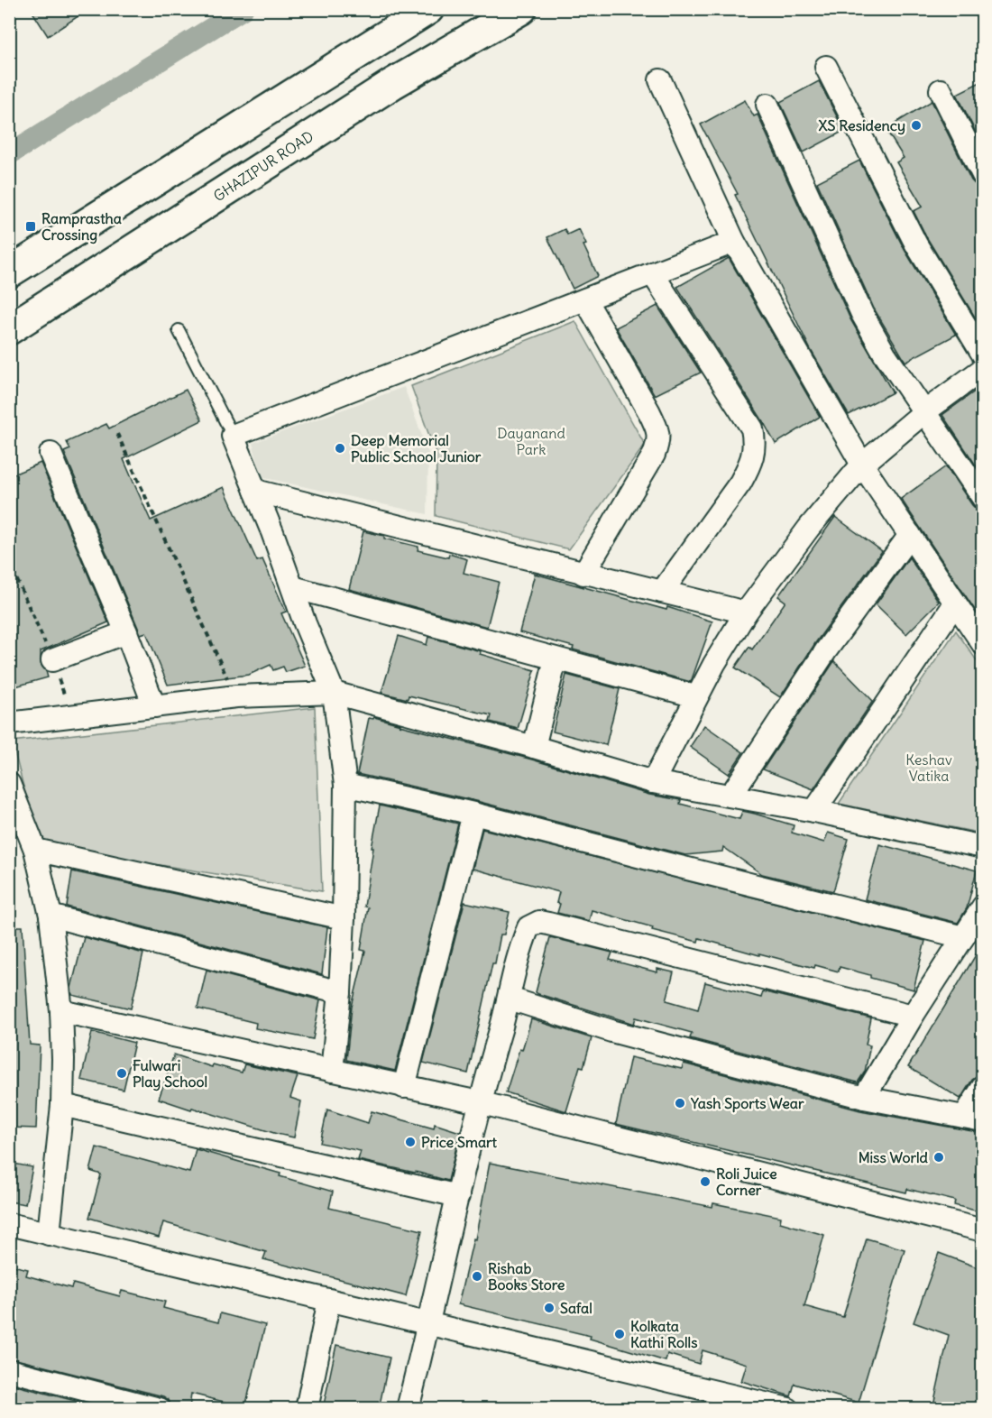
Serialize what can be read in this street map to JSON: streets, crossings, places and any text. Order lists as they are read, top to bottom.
{
  "streets": {
    "main road": ["GHAZIPUR ROAD"]
  },
  "parks": ["Dayanand Park", "Keshav Vatika"],
  "places": {
    "other": [
      "XS Residency",
      "Deep Memorial Public School Junior",
      "Fulwari Play School",
      "Yash Sports Wear",
      "Price Smart",
      "Miss World",
      "Roli Juice Corner",
      "Rishab Books Store",
      "Safal",
      "Kolkata Kathi Rolls"
    ],
    "transit": ["Ramprastha Crossing"]
  }
}
